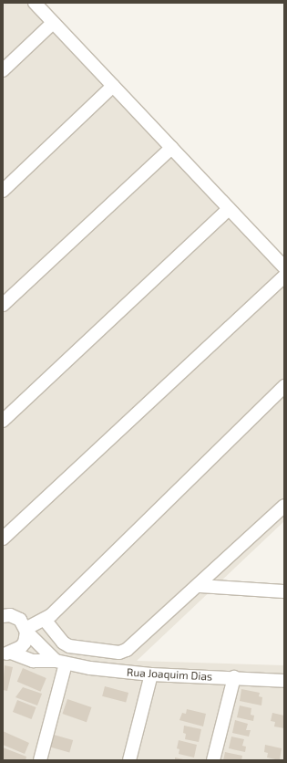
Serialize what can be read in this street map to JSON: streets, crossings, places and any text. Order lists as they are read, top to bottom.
{
  "streets": {
    "street": ["Rua Joaquim Dias"]
  }
}
